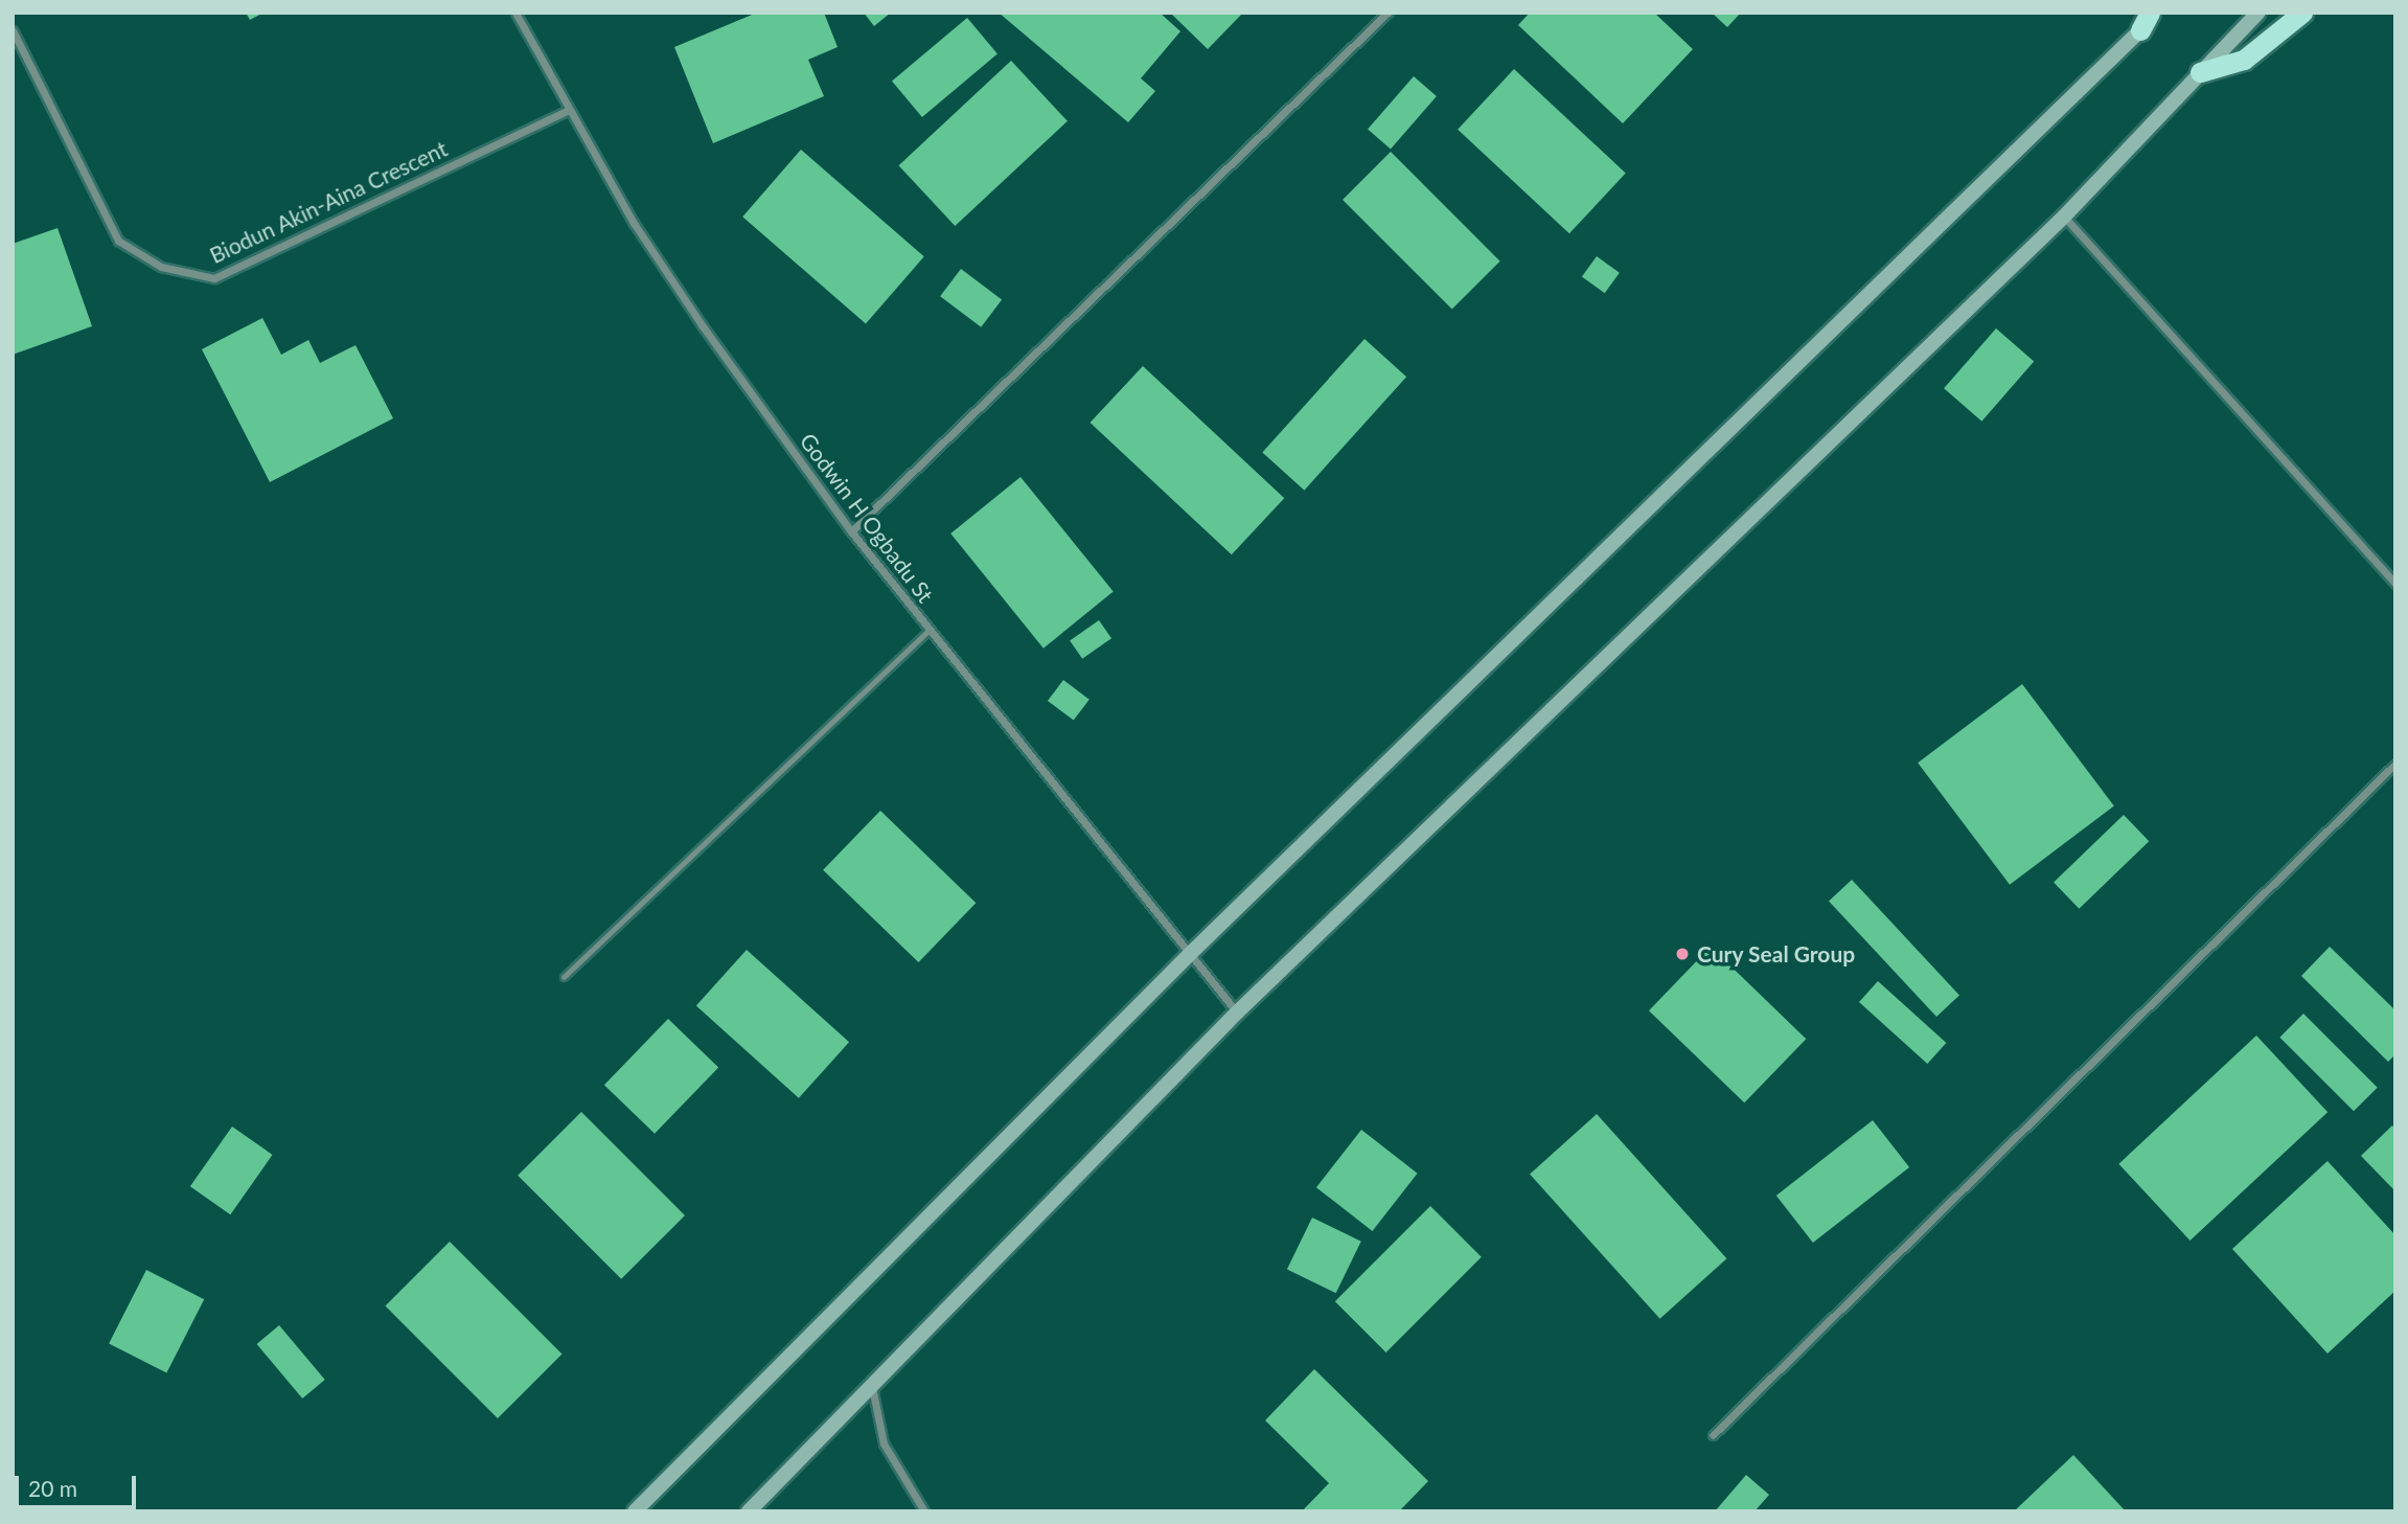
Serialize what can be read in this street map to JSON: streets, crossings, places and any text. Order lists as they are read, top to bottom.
{
  "streets": {
    "street": ["Biodun Akin-Aina Crescent", "Godwin H Ogbadu St"]
  },
  "crossings": [
    ["Biodun Akin-Aina Crescent", "Godwin H Ogbadu St"]
  ],
  "places": ["Cury Seal Group"],
  "scale_bar": "20 m"
}
